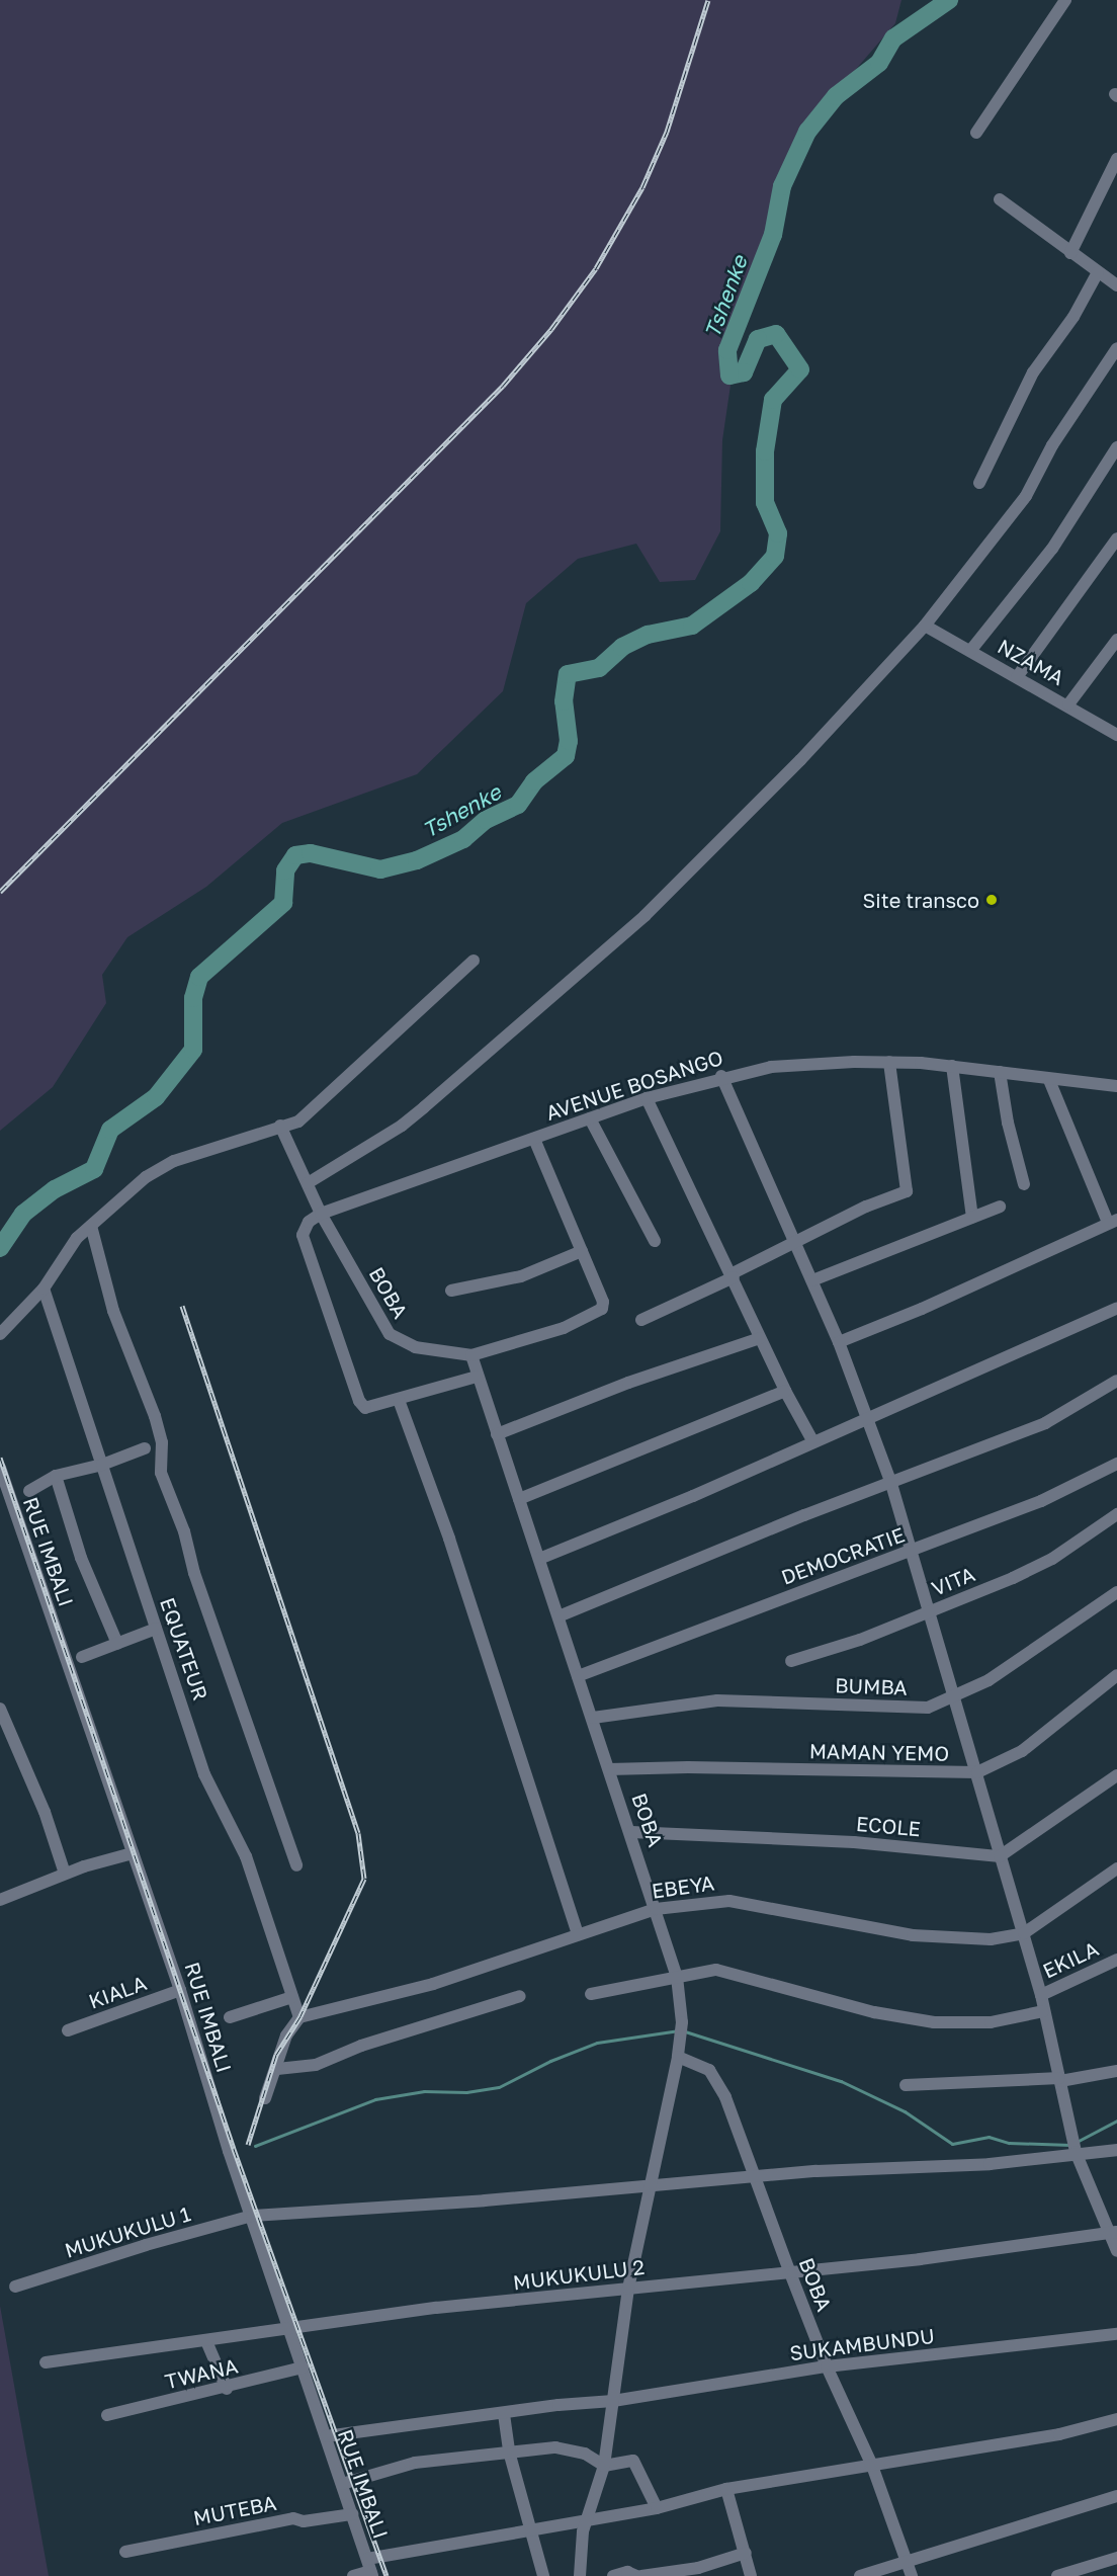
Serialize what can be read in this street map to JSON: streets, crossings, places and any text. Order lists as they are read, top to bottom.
{
  "streets": {
    "street": [
      "NZAMA",
      "AVENUE BOSANGO",
      "BOBA",
      "RUE IMBALI",
      "DEMOCRATIE",
      "VITA",
      "EQUATEUR",
      "BUMBA",
      "MAMAN YEMO",
      "ECOLE",
      "EBEYA",
      "EKILA",
      "KIALA",
      "MUKUKULU 1",
      "MUKUKULU 2",
      "SUKAMBUNDU",
      "TWANA",
      "MUTEBA"
    ]
  },
  "crossings": [
    ["AVENUE BOSANGO", "BOBA"],
    ["BOBA", "DEMOCRATIE"],
    ["BOBA", "BUMBA"],
    ["BOBA", "MAMAN YEMO"],
    ["BOBA", "ECOLE"],
    ["BOBA", "EBEYA"],
    ["BOBA", "MUKUKULU 1"],
    ["BOBA", "MUKUKULU 2"],
    ["BOBA", "SUKAMBUNDU"],
    ["RUE IMBALI", "KIALA"],
    ["RUE IMBALI", "MUKUKULU 1"],
    ["RUE IMBALI", "MUKUKULU 2"],
    ["RUE IMBALI", "SUKAMBUNDU"],
    ["RUE IMBALI", "TWANA"],
    ["RUE IMBALI", "MUTEBA"],
    ["EQUATEUR", "EBEYA"]
  ],
  "water": ["Tshenke"],
  "places": ["Site transco"]
}
